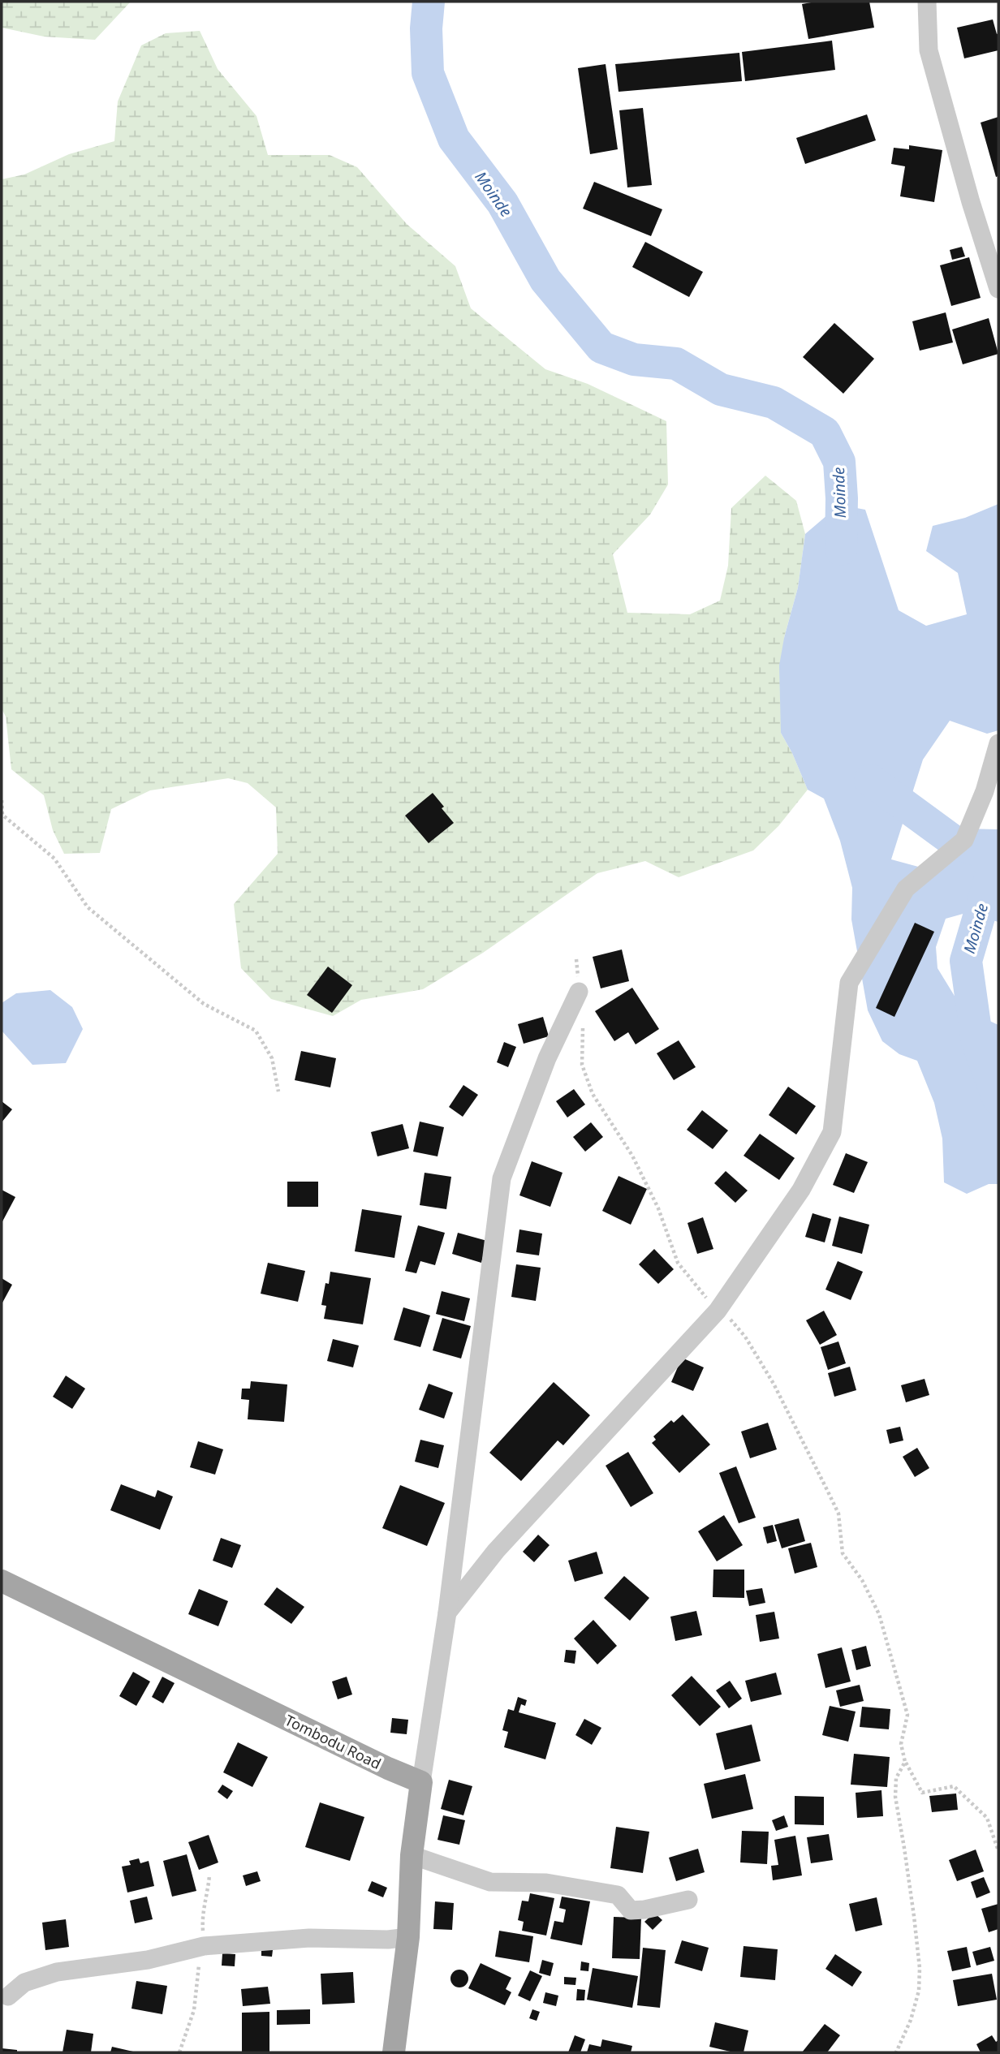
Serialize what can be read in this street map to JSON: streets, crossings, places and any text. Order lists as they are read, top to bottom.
{
  "streets": {
    "main road": ["Tombodu Road"]
  },
  "water": ["Moinde"]
}
